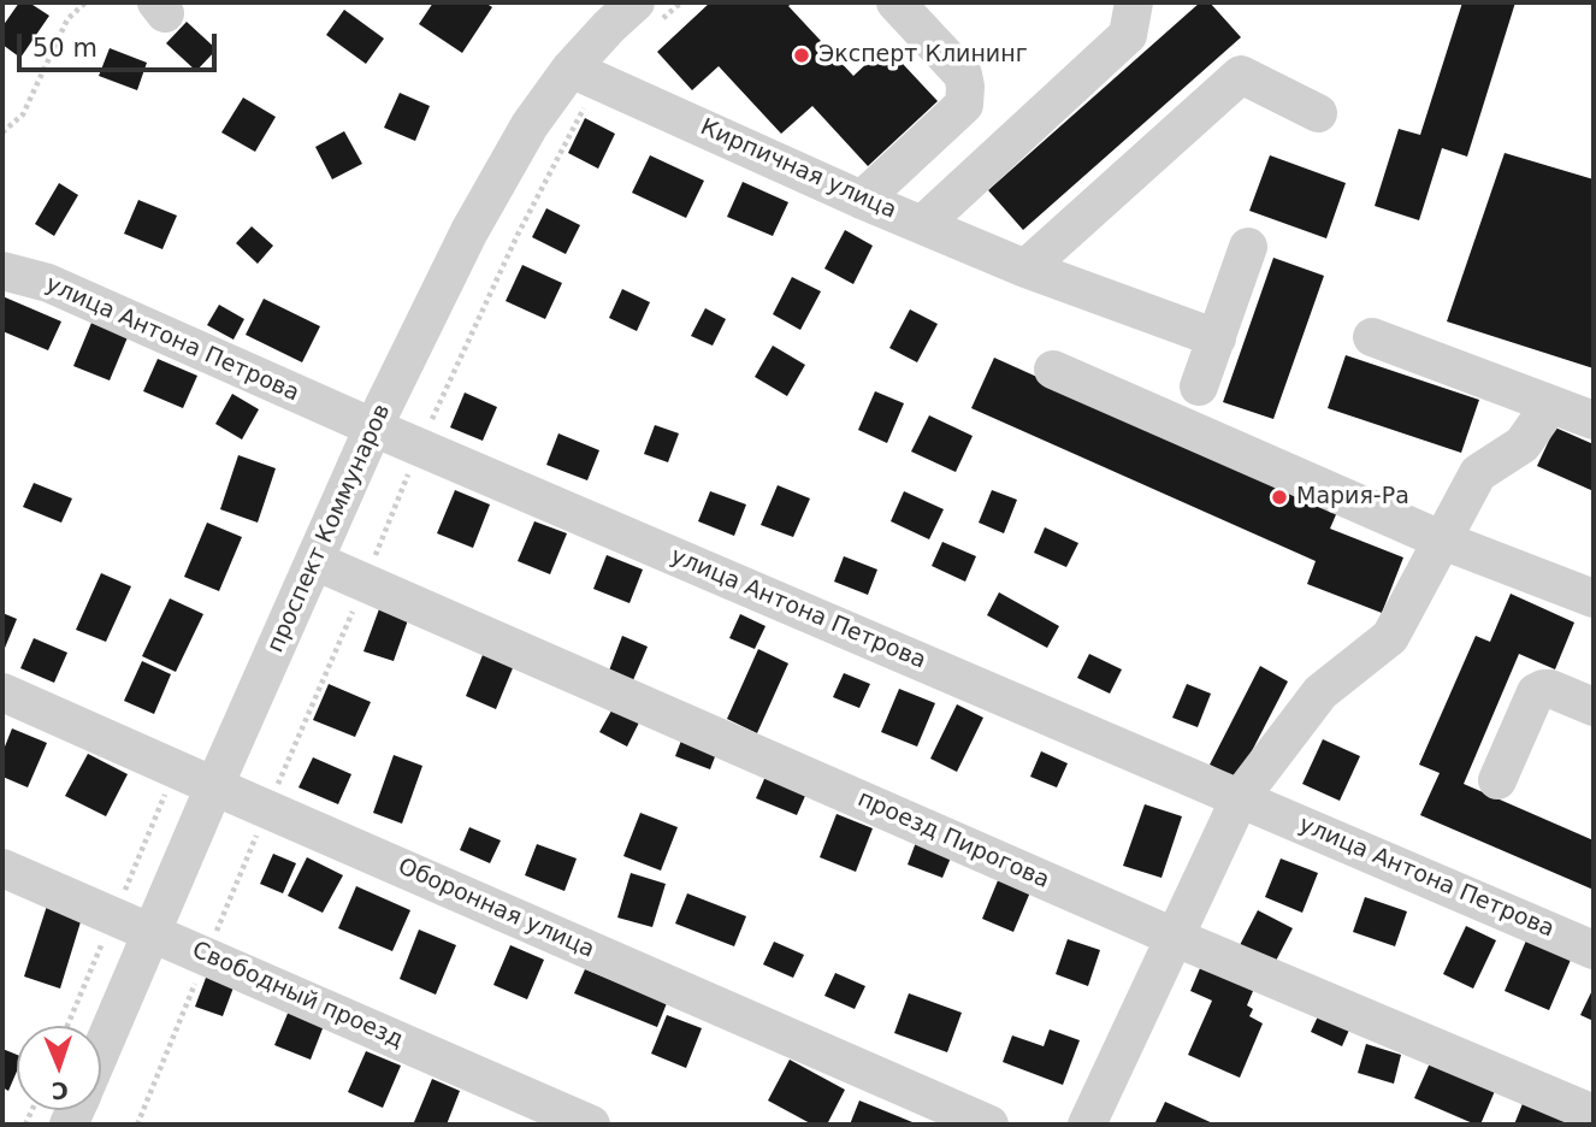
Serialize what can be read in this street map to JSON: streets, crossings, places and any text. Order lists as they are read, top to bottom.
{
  "streets": {
    "street": [
      "Кирпичная улица",
      "улица Антона Петрова",
      "проспект Коммунаров",
      "проезд Пирогова",
      "Оборонная улица",
      "Свободный проезд"
    ]
  },
  "crossings": [
    ["Кирпичная улица", "проспект Коммунаров"],
    ["улица Антона Петрова", "проспект Коммунаров"],
    ["проспект Коммунаров", "проезд Пирогова"],
    ["проспект Коммунаров", "Оборонная улица"],
    ["проспект Коммунаров", "Свободный проезд"]
  ],
  "places": ["Эксперт Клининг", "Мария-Ра"],
  "scale_bar": "50 m",
  "north": "bottom"
}
